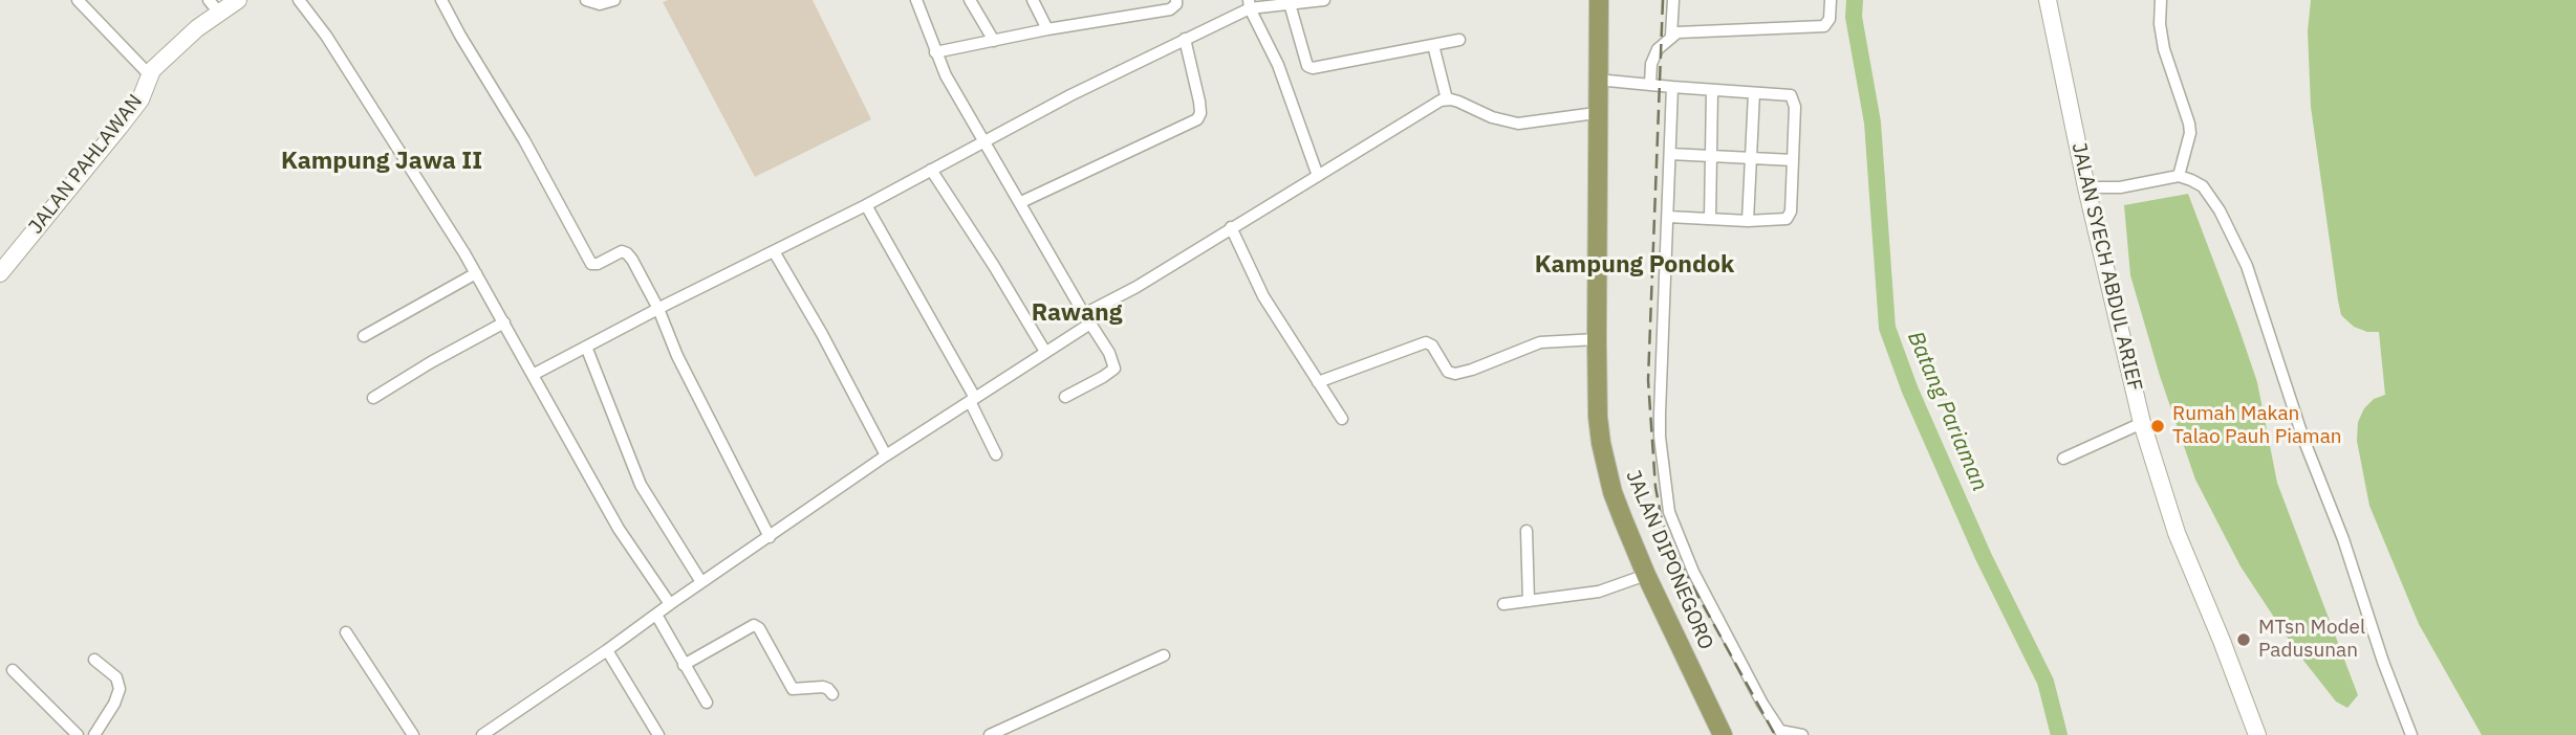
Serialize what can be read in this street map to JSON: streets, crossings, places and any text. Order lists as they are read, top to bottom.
{
  "streets": {
    "main road": ["JALAN DIPONEGORO"],
    "street": ["JALAN PAHLAWAN", "JALAN SYECH ABDUL ARIEF"]
  },
  "districts": ["Kampung Jawa II", "Kampung Pondok", "Rawang"],
  "water": ["Batang Pariaman"],
  "places": ["Rumah Makan Talao Pauh Piaman", "MTsn Model Padusunan"]
}
